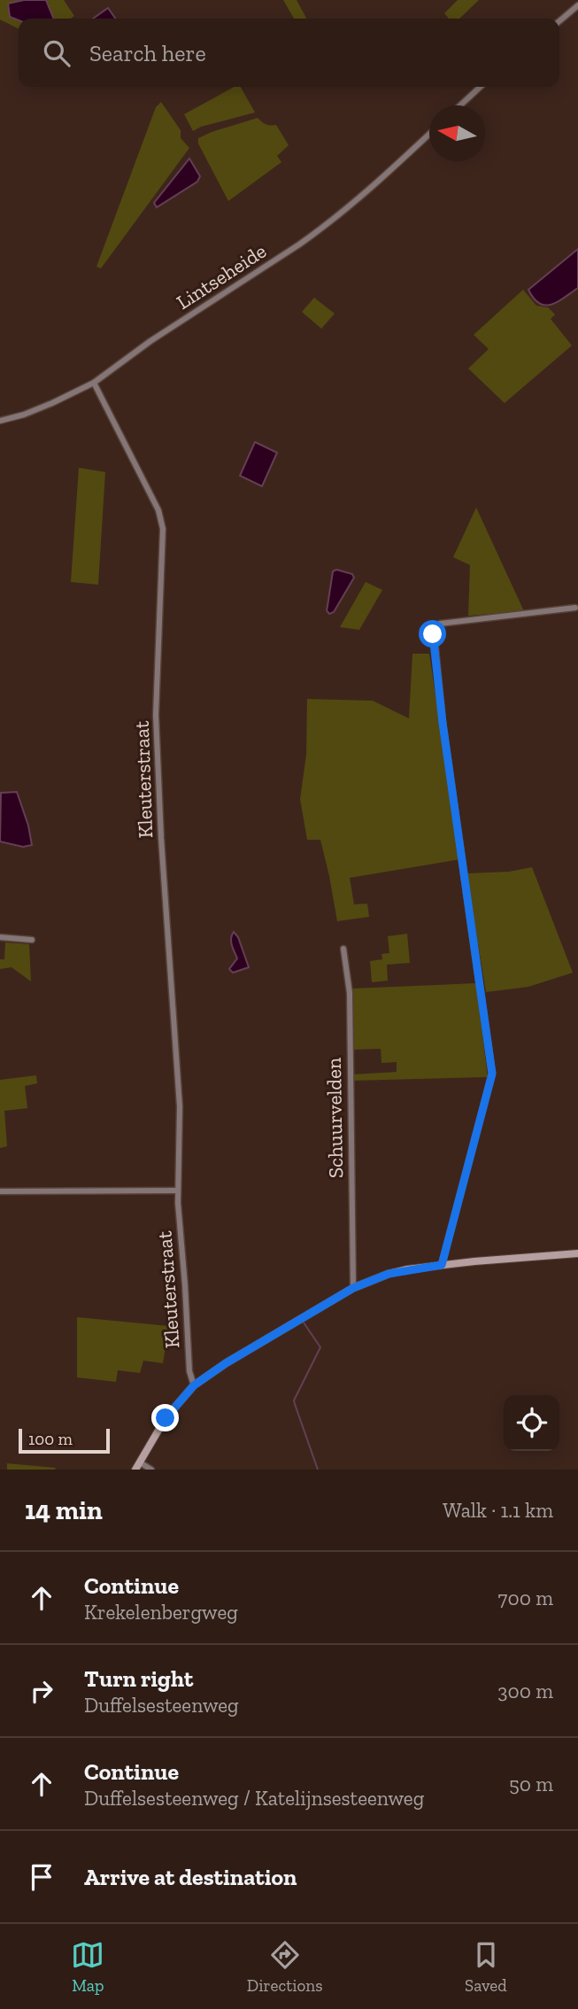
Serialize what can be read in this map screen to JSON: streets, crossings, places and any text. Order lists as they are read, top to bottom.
{
  "streets": {
    "street": ["Lintseheide", "Kleuterstraat", "Schuurvelden"]
  },
  "crossings": [
    ["Lintseheide", "Kleuterstraat"]
  ],
  "scale_bar": "100 m",
  "north": "left",
  "page": {
    "search": "Search here",
    "scale": "100 m",
    "heading": ["14 min", "Walk · 1.1 km"],
    "list": [
      ["Continue", "Krekelenbergweg", "700 m"],
      ["Turn right", "Duffelsesteenweg", "300 m"],
      ["Continue", "Duffelsesteenweg / Katelijnsesteenweg", "50 m"],
      "Arrive at destination"
    ],
    "nav": ["Map", "Directions", "Saved"]
  }
}
